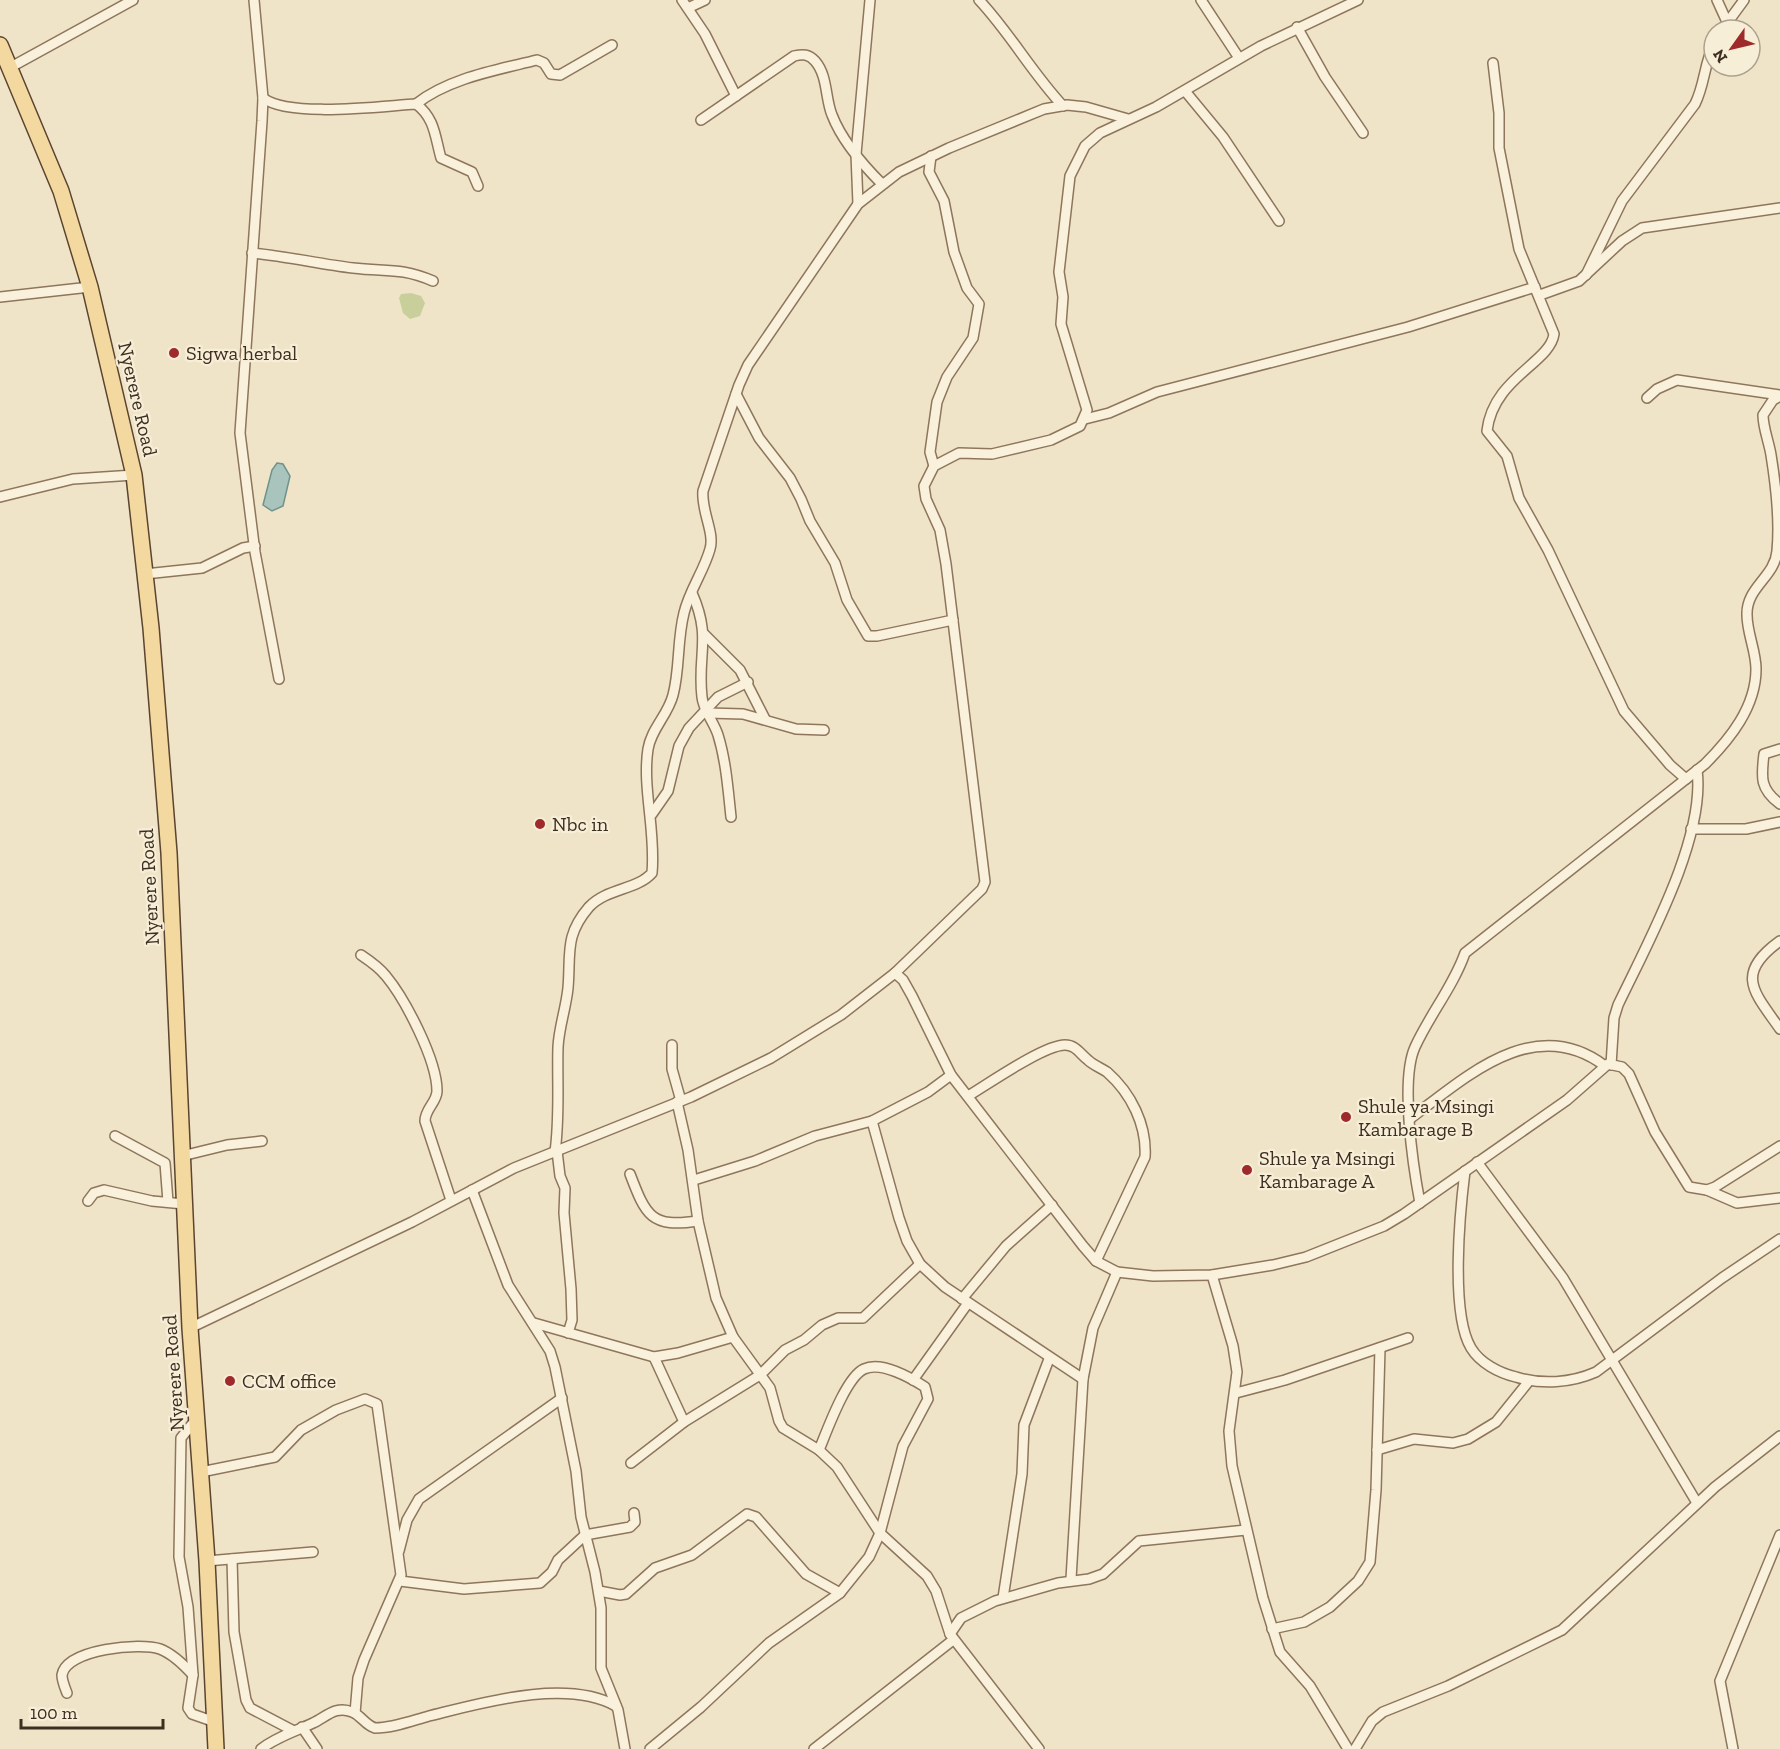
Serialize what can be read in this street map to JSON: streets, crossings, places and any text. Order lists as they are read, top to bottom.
{
  "streets": {
    "main road": ["Nyerere Road"]
  },
  "places": [
    "Sigwa herbal",
    "Nbc in",
    "Shule ya Msingi Kambarage B",
    "Shule ya Msingi Kambarage A",
    "CCM office"
  ],
  "scale_bar": "100 m",
  "north": "bottom left"
}
